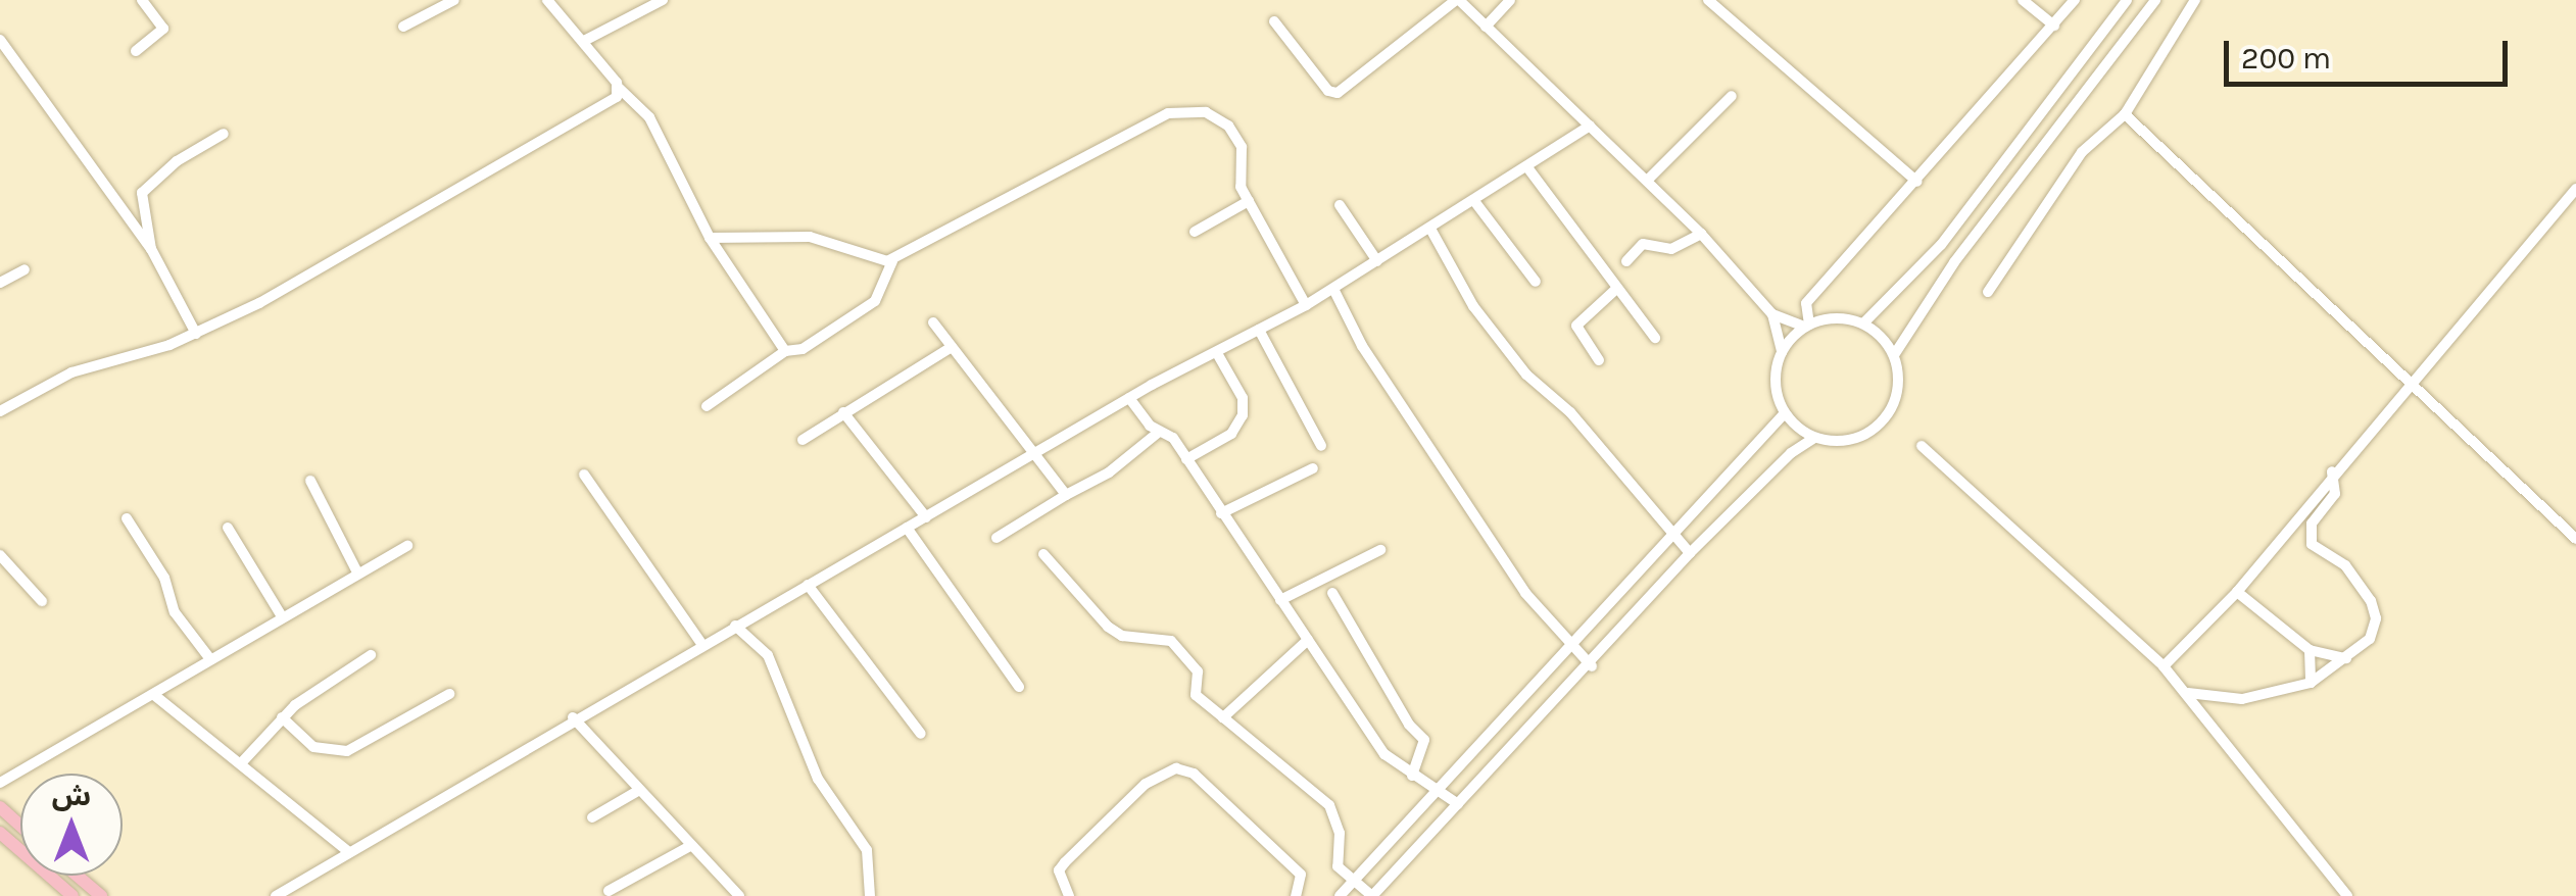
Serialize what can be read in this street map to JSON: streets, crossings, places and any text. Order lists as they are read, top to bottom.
{
  "scale_bar": "200 m",
  "north": "top"
}
